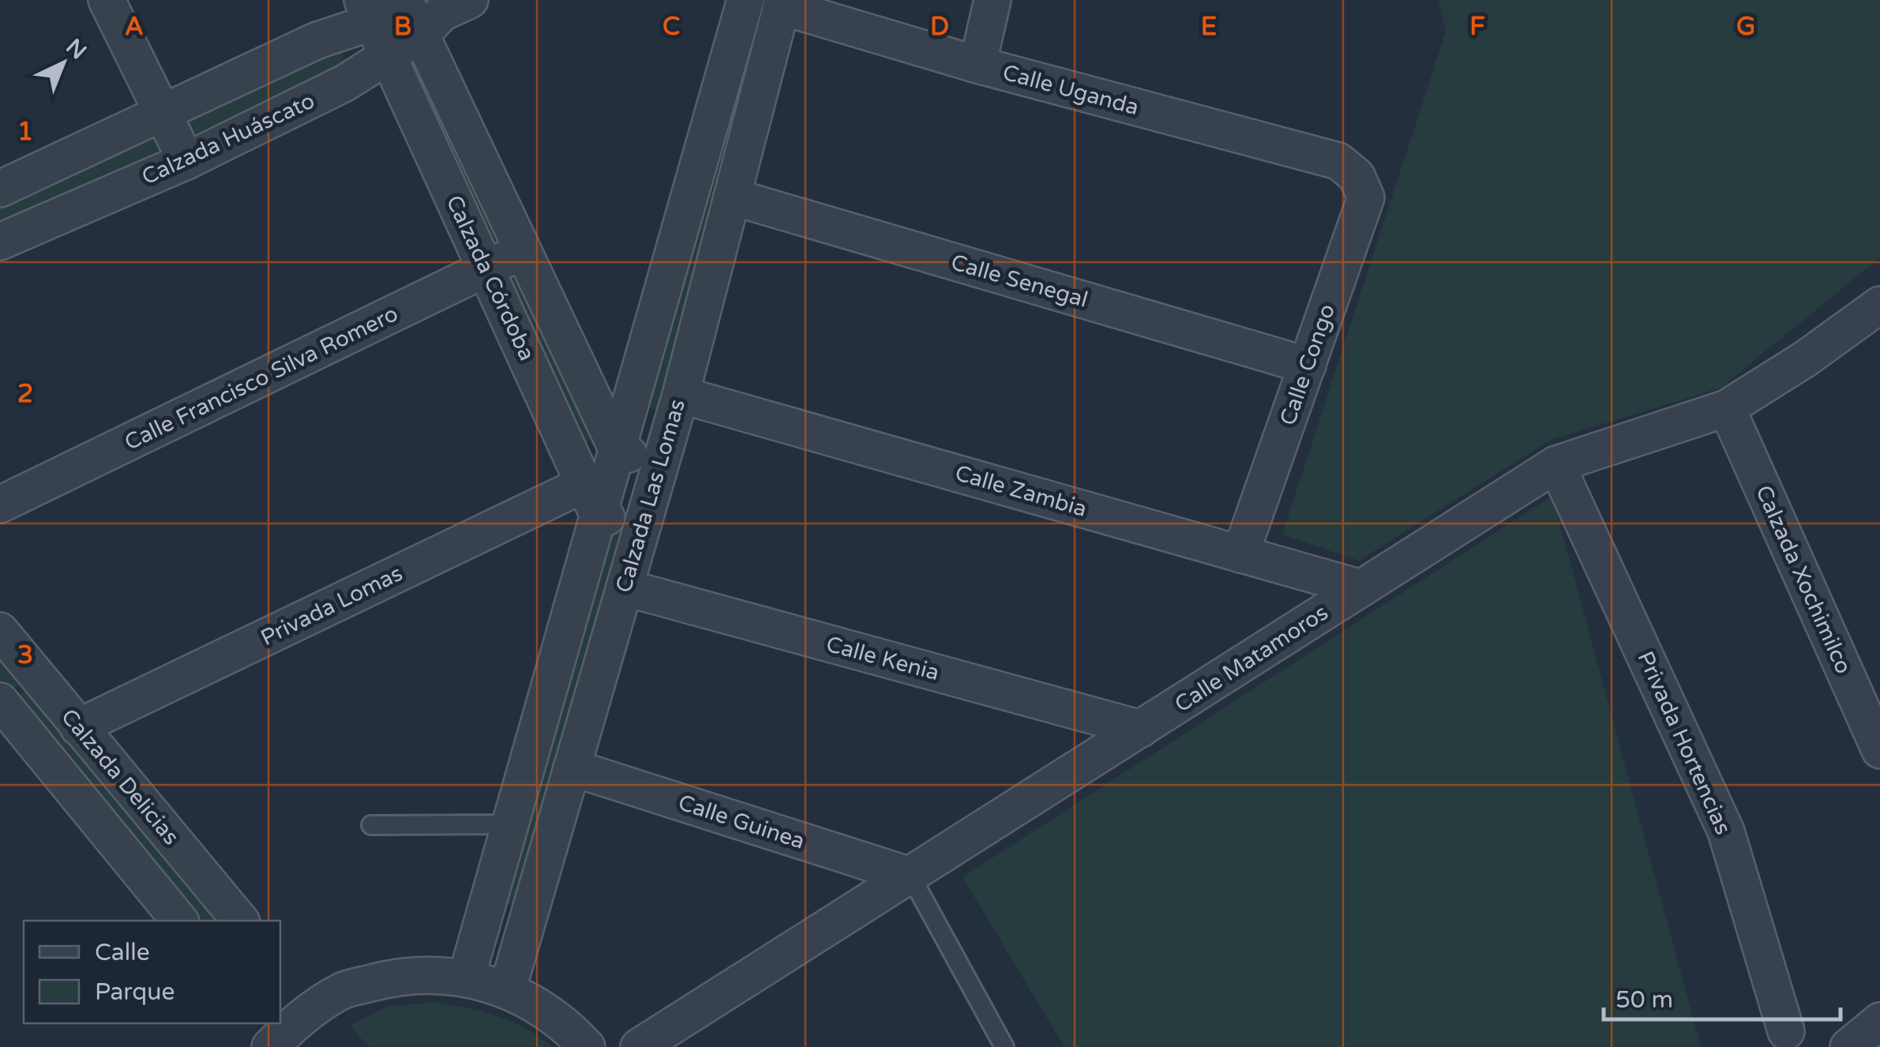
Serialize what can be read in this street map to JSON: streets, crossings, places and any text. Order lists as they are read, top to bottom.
{
  "streets": {
    "street": [
      "Calle Uganda",
      "Calzada Huáscato",
      "Calzada Córdoba",
      "Calle Senegal",
      "Calle Congo",
      "Calle Francisco Silva Romero",
      "Calle Zambia",
      "Calzada Las Lomas",
      "Calzada Xochimilco",
      "Privada Lomas",
      "Calle Kenia",
      "Calle Matamoros",
      "Privada Hortencias",
      "Calzada Delicias",
      "Calle Guinea"
    ]
  },
  "crossings": [
    ["Calle Uganda", "Calle Congo"],
    ["Calle Uganda", "Calzada Las Lomas"],
    ["Calzada Huáscato", "Calzada Córdoba"],
    ["Calzada Córdoba", "Calle Francisco Silva Romero"],
    ["Calzada Córdoba", "Calzada Las Lomas"],
    ["Calzada Córdoba", "Privada Lomas"],
    ["Calle Senegal", "Calle Congo"],
    ["Calle Senegal", "Calzada Las Lomas"],
    ["Calle Congo", "Calle Zambia"],
    ["Calle Zambia", "Calzada Las Lomas"],
    ["Calle Zambia", "Calle Matamoros"],
    ["Calzada Las Lomas", "Privada Lomas"],
    ["Calzada Las Lomas", "Calle Kenia"],
    ["Calzada Las Lomas", "Calle Guinea"],
    ["Calzada Xochimilco", "Calle Matamoros"],
    ["Privada Lomas", "Calzada Delicias"],
    ["Calle Kenia", "Calle Matamoros"],
    ["Calle Matamoros", "Privada Hortencias"],
    ["Calle Matamoros", "Calle Guinea"]
  ],
  "legend": ["Calle", "Parque"],
  "scale_bar": "50 m",
  "north": "top right",
  "grid": {
    "columns": [
      "A",
      "B",
      "C",
      "D",
      "E",
      "F",
      "G"
    ],
    "rows": ["1", "2", "3"]
  }
}
